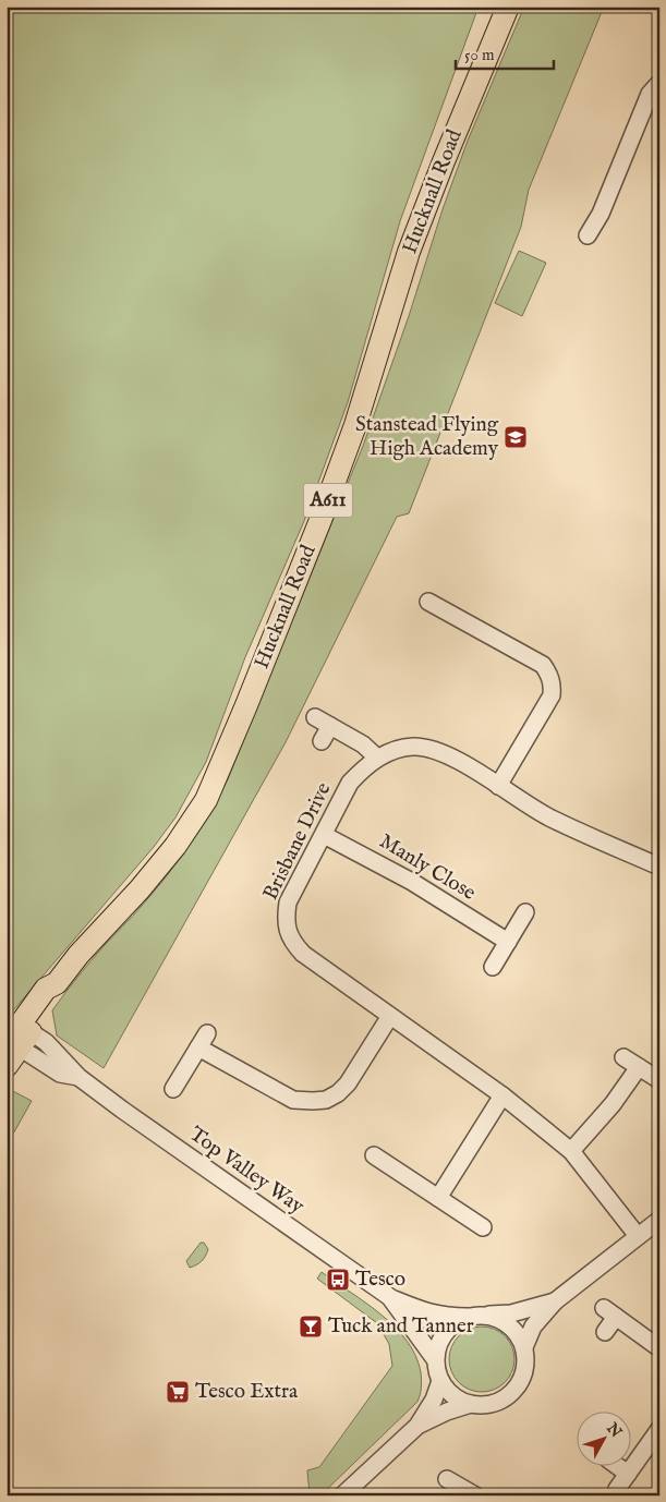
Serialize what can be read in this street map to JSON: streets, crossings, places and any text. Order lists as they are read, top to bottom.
{
  "streets": {
    "main road": ["Hucknall Road", "A611"],
    "street": ["Brisbane Drive", "Manly Close", "Top Valley Way"]
  },
  "crossings": [
    ["Hucknall Road", "Top Valley Way"],
    ["Brisbane Drive", "Manly Close"]
  ],
  "places": {
    "school or university": ["Stanstead Flying High Academy"],
    "bus stop": ["Tesco"],
    "bar": ["Tuck and Tanner"],
    "supermarket": ["Tesco Extra"]
  },
  "scale_bar": "50 m",
  "north": "top right"
}
